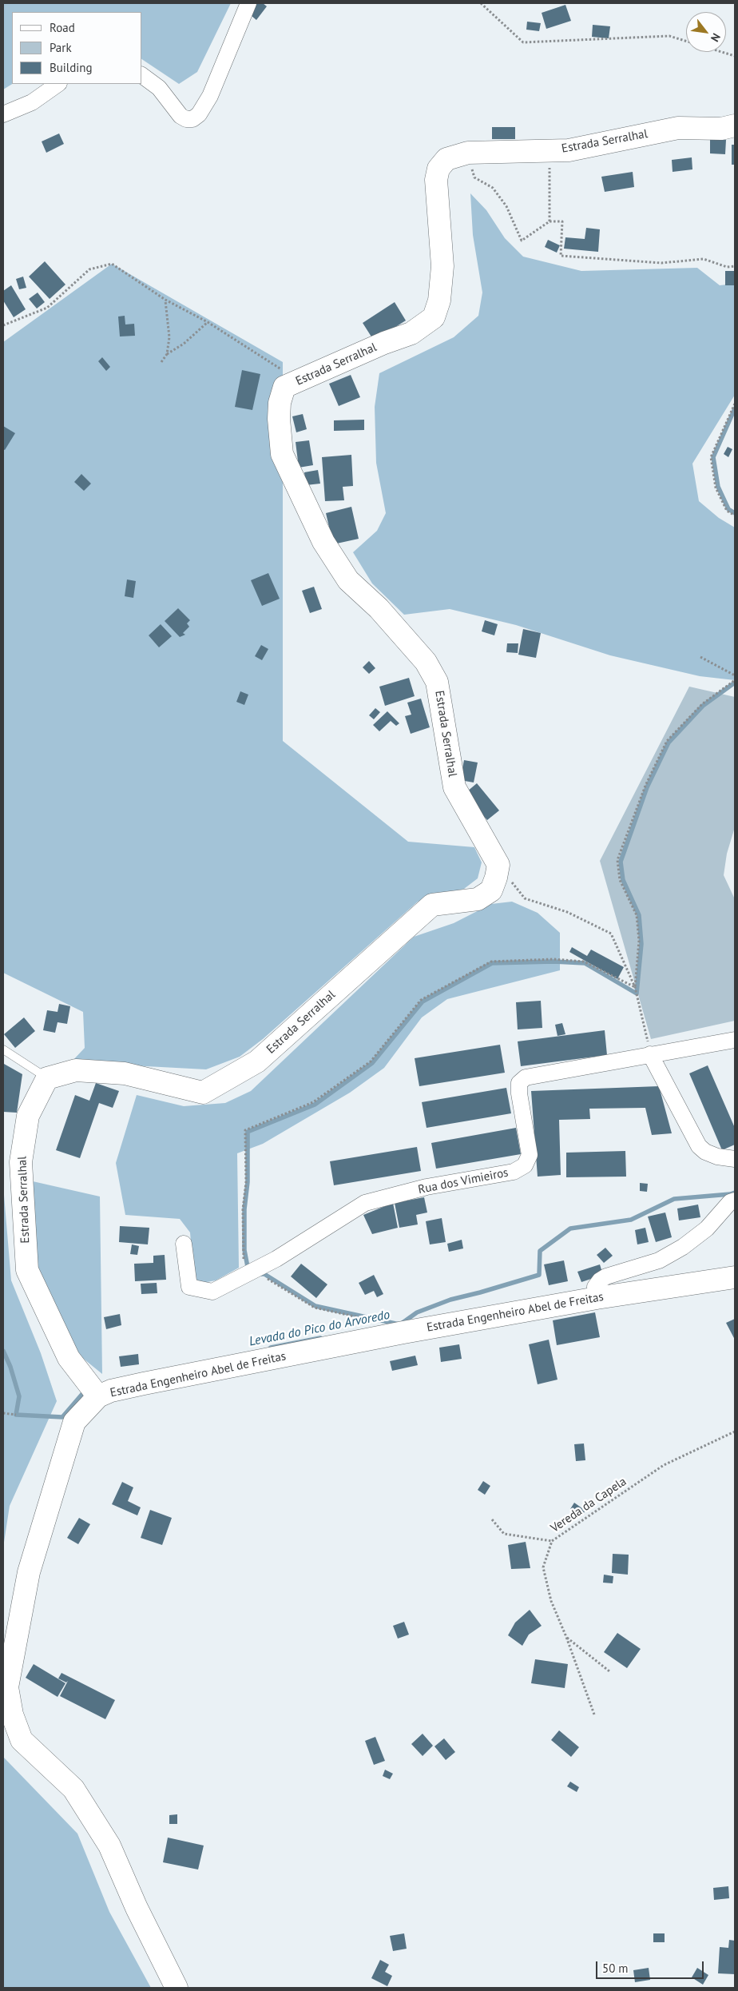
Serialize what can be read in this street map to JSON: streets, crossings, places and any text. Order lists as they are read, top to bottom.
{
  "streets": {
    "street": ["Estrada Serralhal", "Rua dos Vimieiros", "Estrada Engenheiro Abel de Freitas"],
    "path": ["Vereda da Capela"]
  },
  "crossings": [
    ["Estrada Serralhal", "Estrada Engenheiro Abel de Freitas"]
  ],
  "water": ["Levada do Pico do Arvoredo"],
  "legend": ["Road", "Park", "Building"],
  "scale_bar": "50 m",
  "north": "bottom right"
}
